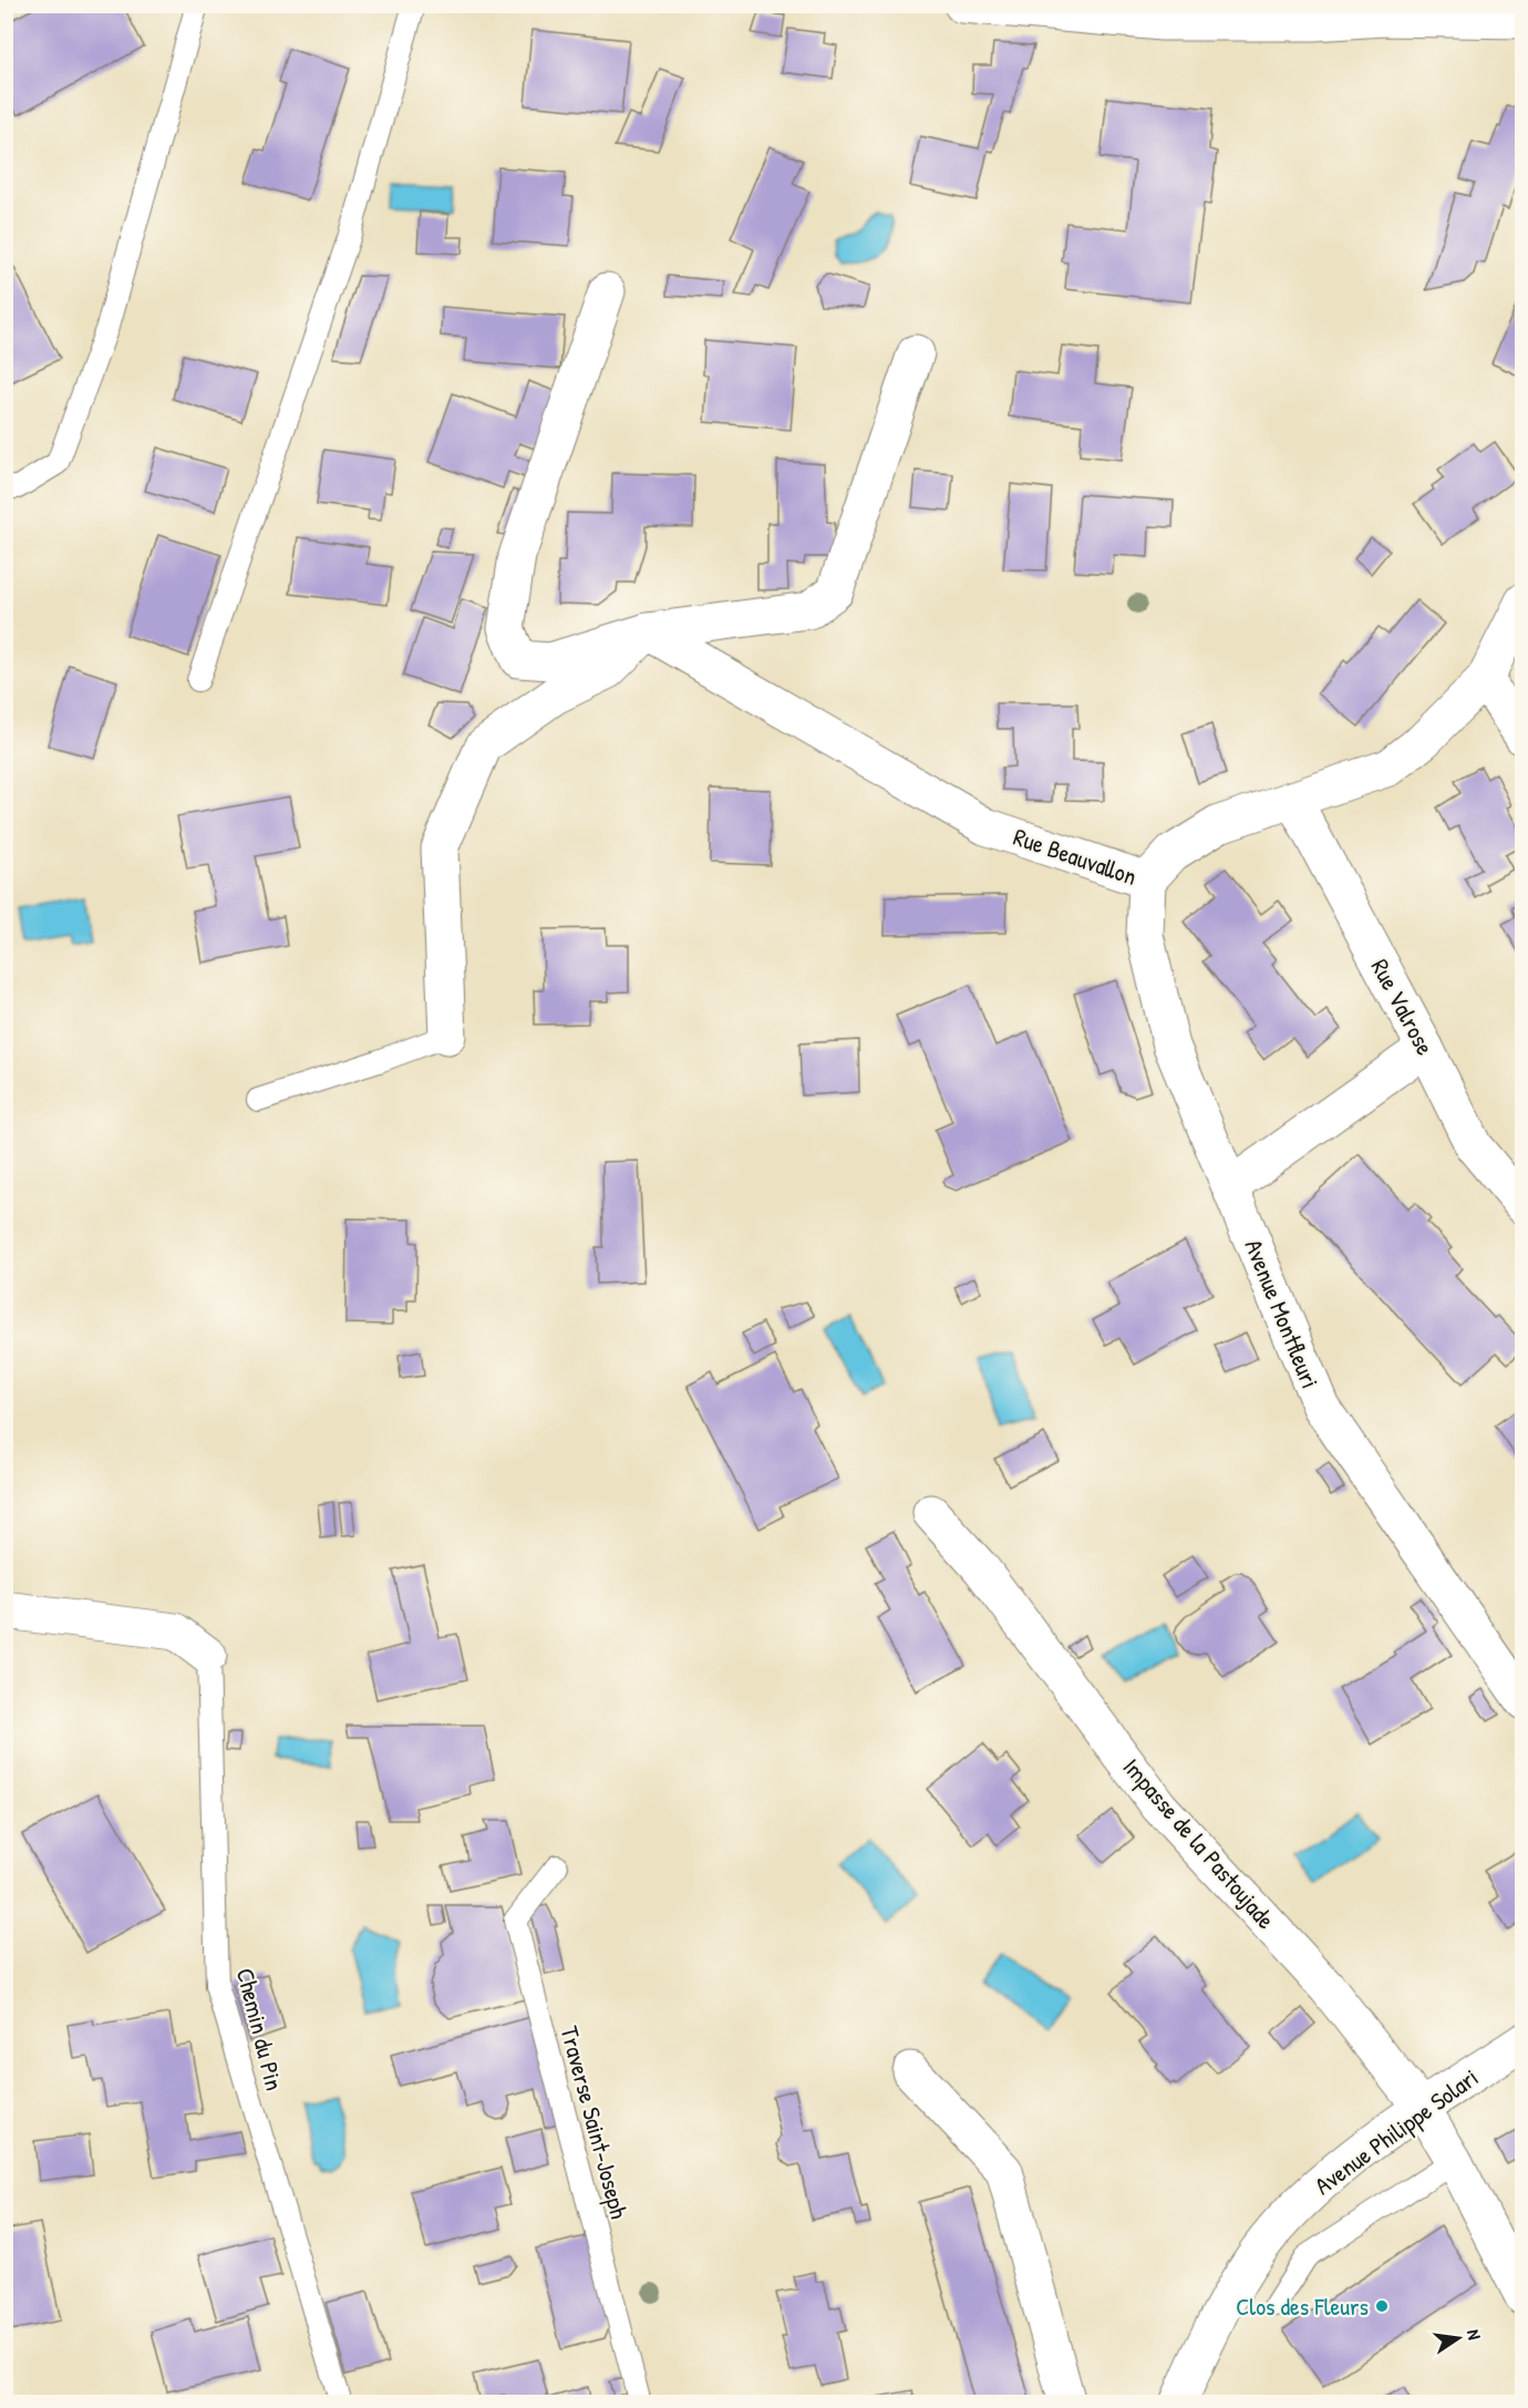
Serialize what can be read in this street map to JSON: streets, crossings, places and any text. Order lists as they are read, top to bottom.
{
  "streets": {
    "street": [
      "Rue Beauvallon",
      "Rue Valrose",
      "Avenue Montfleuri",
      "Impasse de la Pastoujade",
      "Avenue Philippe Solari"
    ],
    "lane": ["Chemin du Pin", "Traverse Saint-Joseph"]
  },
  "crossings": [
    ["Rue Beauvallon", "Rue Valrose"],
    ["Rue Beauvallon", "Avenue Montfleuri"],
    ["Impasse de la Pastoujade", "Avenue Philippe Solari"]
  ],
  "places": ["Clos des Fleurs"],
  "north": "right"
}
